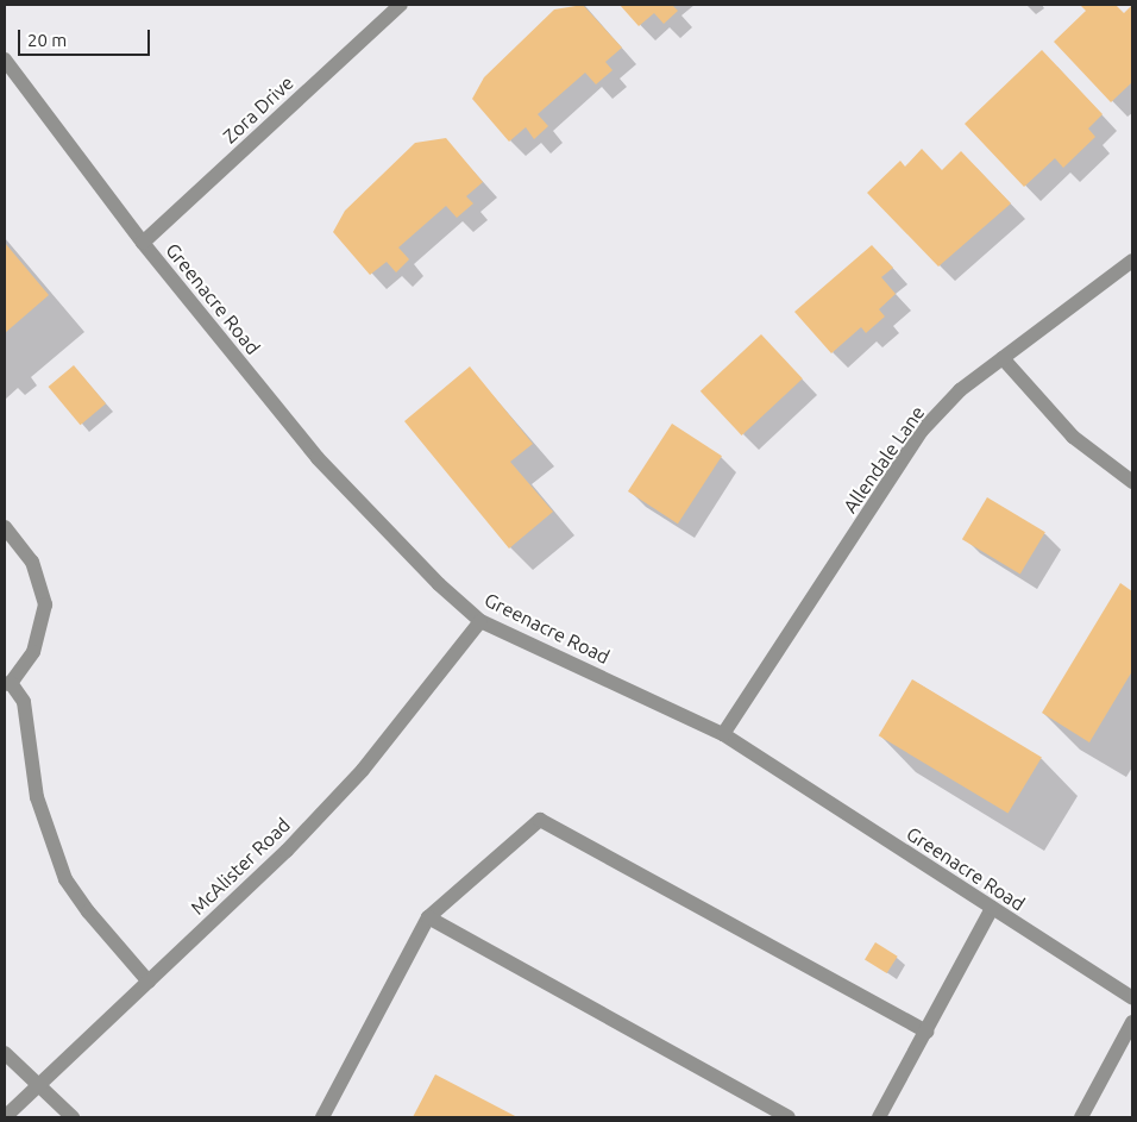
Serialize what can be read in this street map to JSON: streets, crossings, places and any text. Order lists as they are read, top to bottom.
{
  "streets": {
    "street": [
      "Zora Drive",
      "Greenacre Road",
      "Allendale Lane",
      "McAlister Road"
    ]
  },
  "crossings": [
    ["Zora Drive", "Greenacre Road"],
    ["Greenacre Road", "Allendale Lane"],
    ["Greenacre Road", "McAlister Road"]
  ],
  "scale_bar": "20 m"
}
